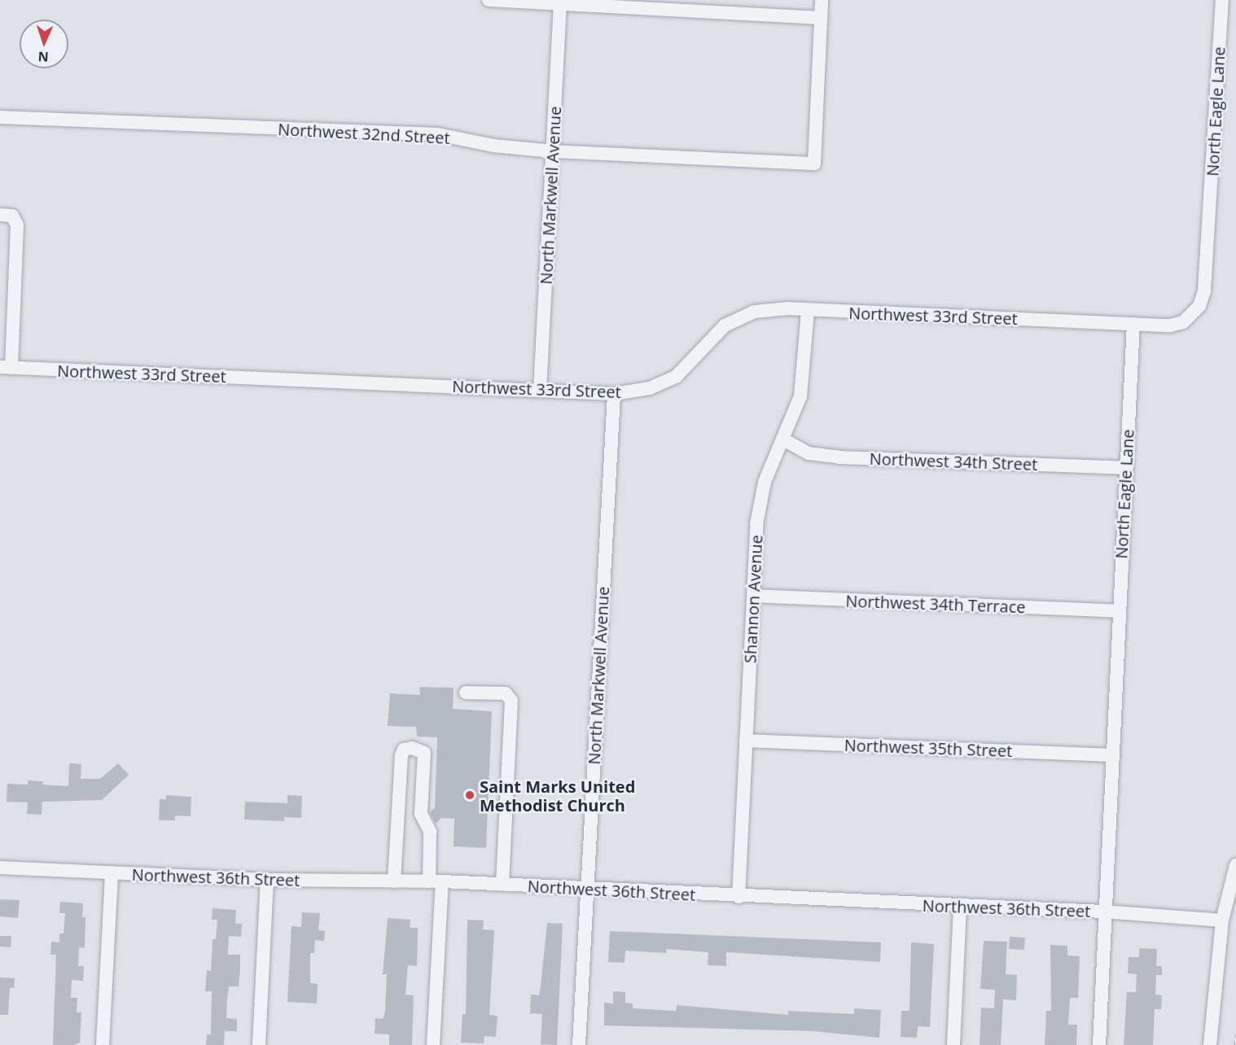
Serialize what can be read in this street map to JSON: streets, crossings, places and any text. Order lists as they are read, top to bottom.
{
  "streets": {
    "street": [
      "North Eagle Lane",
      "Northwest 32nd Street",
      "North Markwell Avenue",
      "Northwest 33rd Street",
      "Northwest 34th Street",
      "Shannon Avenue",
      "Northwest 34th Terrace",
      "Northwest 35th Street",
      "Northwest 36th Street"
    ]
  },
  "crossings": [
    ["North Eagle Lane", "Northwest 33rd Street"],
    ["North Eagle Lane", "Northwest 34th Street"],
    ["North Eagle Lane", "Northwest 34th Terrace"],
    ["North Eagle Lane", "Northwest 35th Street"],
    ["North Eagle Lane", "Northwest 36th Street"],
    ["Northwest 32nd Street", "North Markwell Avenue"],
    ["North Markwell Avenue", "Northwest 33rd Street"],
    ["North Markwell Avenue", "Northwest 36th Street"],
    ["Northwest 33rd Street", "Shannon Avenue"],
    ["Northwest 34th Street", "Shannon Avenue"],
    ["Shannon Avenue", "Northwest 34th Terrace"],
    ["Shannon Avenue", "Northwest 35th Street"],
    ["Shannon Avenue", "Northwest 36th Street"]
  ],
  "places": ["Saint Marks United Methodist Church"],
  "north": "bottom"
}
